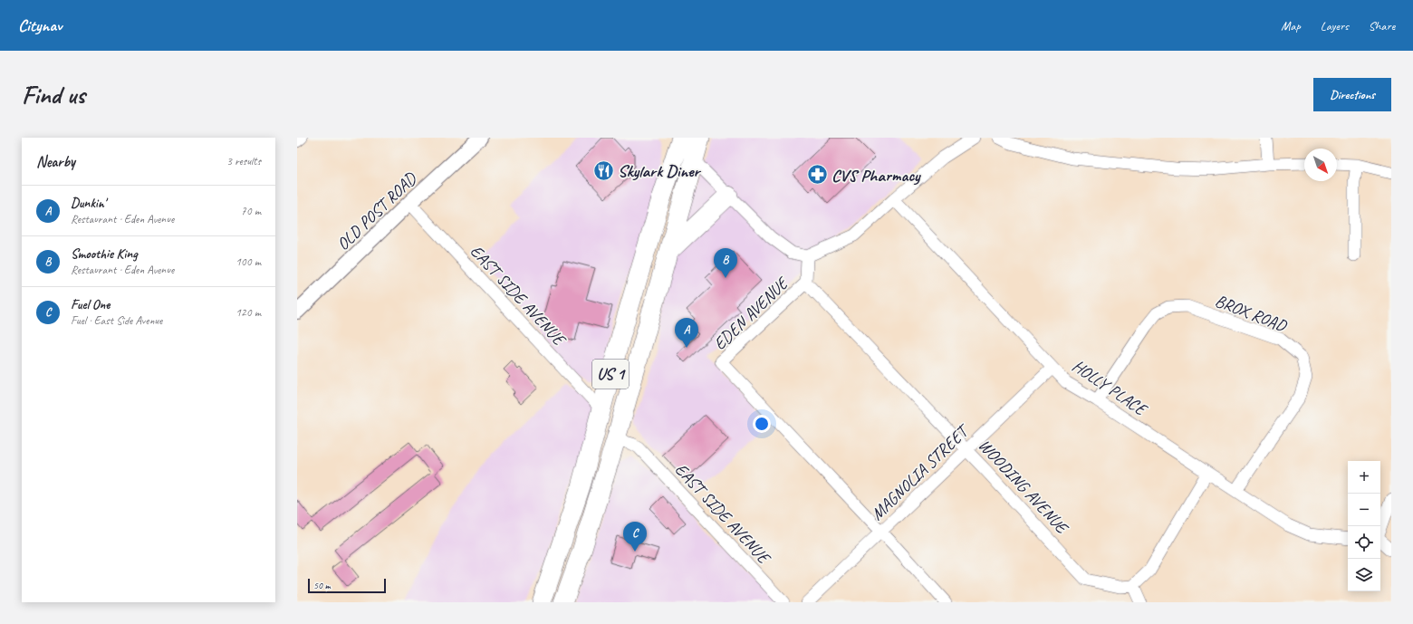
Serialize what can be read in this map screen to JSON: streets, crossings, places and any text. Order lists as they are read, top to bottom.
{
  "streets": {
    "highway": ["US 1"],
    "street": [
      "OLD POST ROAD",
      "EAST SIDE AVENUE",
      "BROX ROAD",
      "EDEN AVENUE",
      "HOLLY PLACE",
      "MAGNOLIA STREET",
      "WOODING AVENUE"
    ]
  },
  "crossings": [
    ["OLD POST ROAD", "EAST SIDE AVENUE"],
    ["EAST SIDE AVENUE", "US 1"],
    ["BROX ROAD", "HOLLY PLACE"],
    ["EDEN AVENUE", "MAGNOLIA STREET"],
    ["EDEN AVENUE", "WOODING AVENUE"],
    ["HOLLY PLACE", "MAGNOLIA STREET"],
    ["MAGNOLIA STREET", "WOODING AVENUE"]
  ],
  "places": {
    "restaurant": ["Skylark Diner"],
    "pharmacy": ["CVS Pharmacy"]
  },
  "scale_bar": "50 m",
  "north": "bottom right",
  "page": {
    "header": "Citynav",
    "nav": ["Map", "Layers", "Share"],
    "buttons": "Directions",
    "title": "Find us",
    "heading": ["Nearby", "3 results"],
    "list": [
      {
        "mark": "A",
        "name": "Dunkin'",
        "note": "Restaurant · Eden Avenue",
        "value": "70 m"
      },
      {
        "mark": "B",
        "name": "Smoothie King",
        "note": "Restaurant · Eden Avenue",
        "value": "100 m"
      },
      {
        "mark": "C",
        "name": "Fuel One",
        "note": "Fuel · East Side Avenue",
        "value": "120 m"
      }
    ],
    "pins": ["B", "A", "C"],
    "map_buttons": ["+", "−"],
    "scale": "50 m"
  }
}
